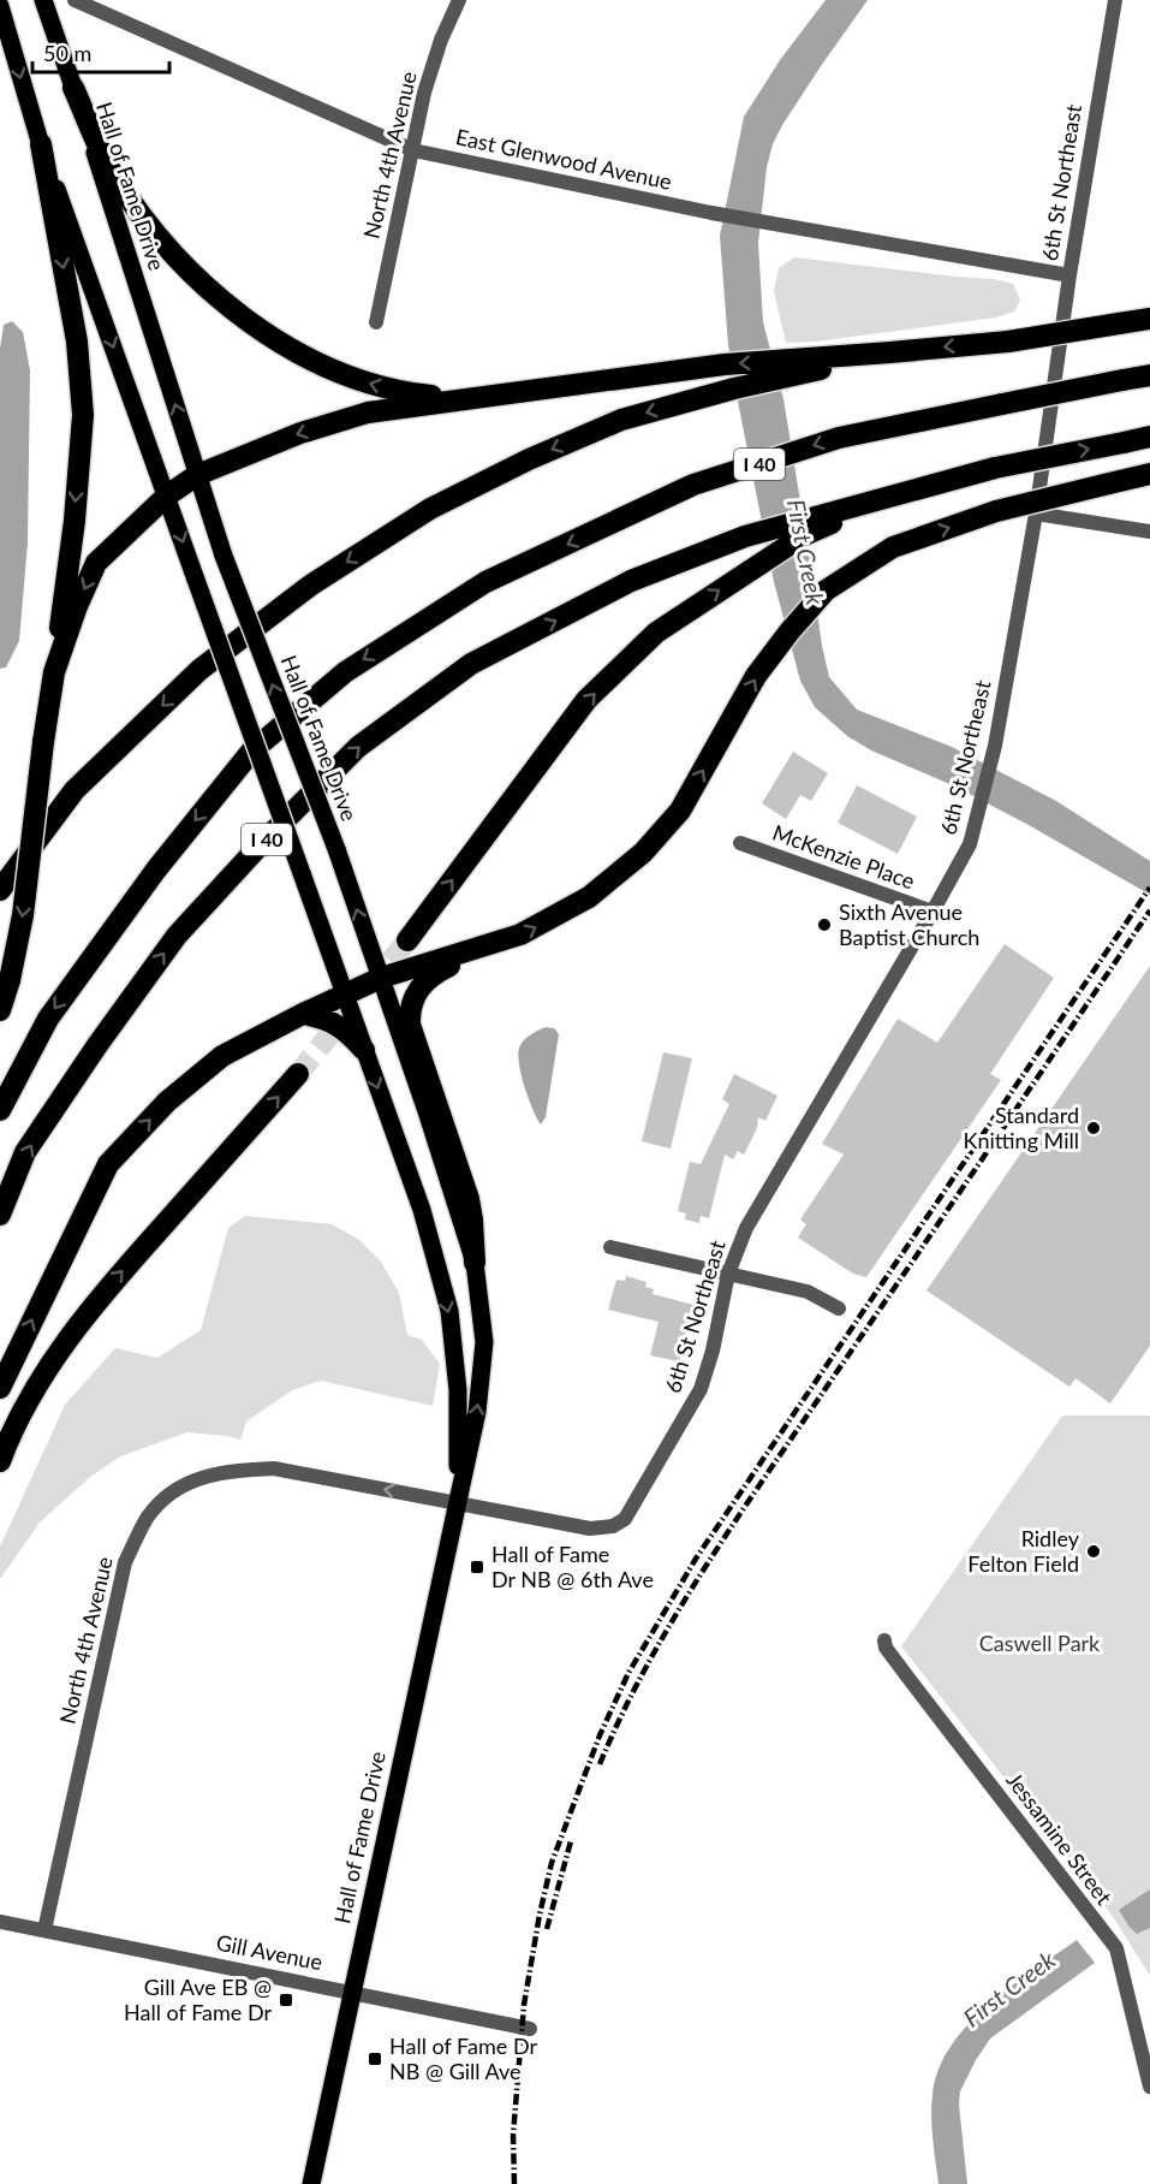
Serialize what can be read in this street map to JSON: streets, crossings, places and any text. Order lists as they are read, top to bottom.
{
  "streets": {
    "highway": ["I 40"],
    "main road": ["Hall of Fame Drive"],
    "street": [
      "North 4th Avenue",
      "East Glenwood Avenue",
      "6th St Northeast",
      "McKenzie Place",
      "Jessamine Street",
      "Gill Avenue"
    ]
  },
  "crossings": [
    ["North 4th Avenue", "East Glenwood Avenue"],
    ["North 4th Avenue", "6th St Northeast"],
    ["North 4th Avenue", "Hall of Fame Drive"],
    ["North 4th Avenue", "Gill Avenue"],
    ["East Glenwood Avenue", "6th St Northeast"],
    ["6th St Northeast", "McKenzie Place"],
    ["Hall of Fame Drive", "Gill Avenue"]
  ],
  "water": ["First Creek"],
  "parks": ["Caswell Park"],
  "places": {
    "other": ["Sixth Avenue Baptist Church", "Standard Knitting Mill", "Ridley Felton Field"],
    "transit": ["Hall of Fame Dr NB @ 6th Ave", "Gill Ave EB @ Hall of Fame Dr", "Hall of Fame Dr NB @ Gill Ave"]
  },
  "scale_bar": "50 m"
}
